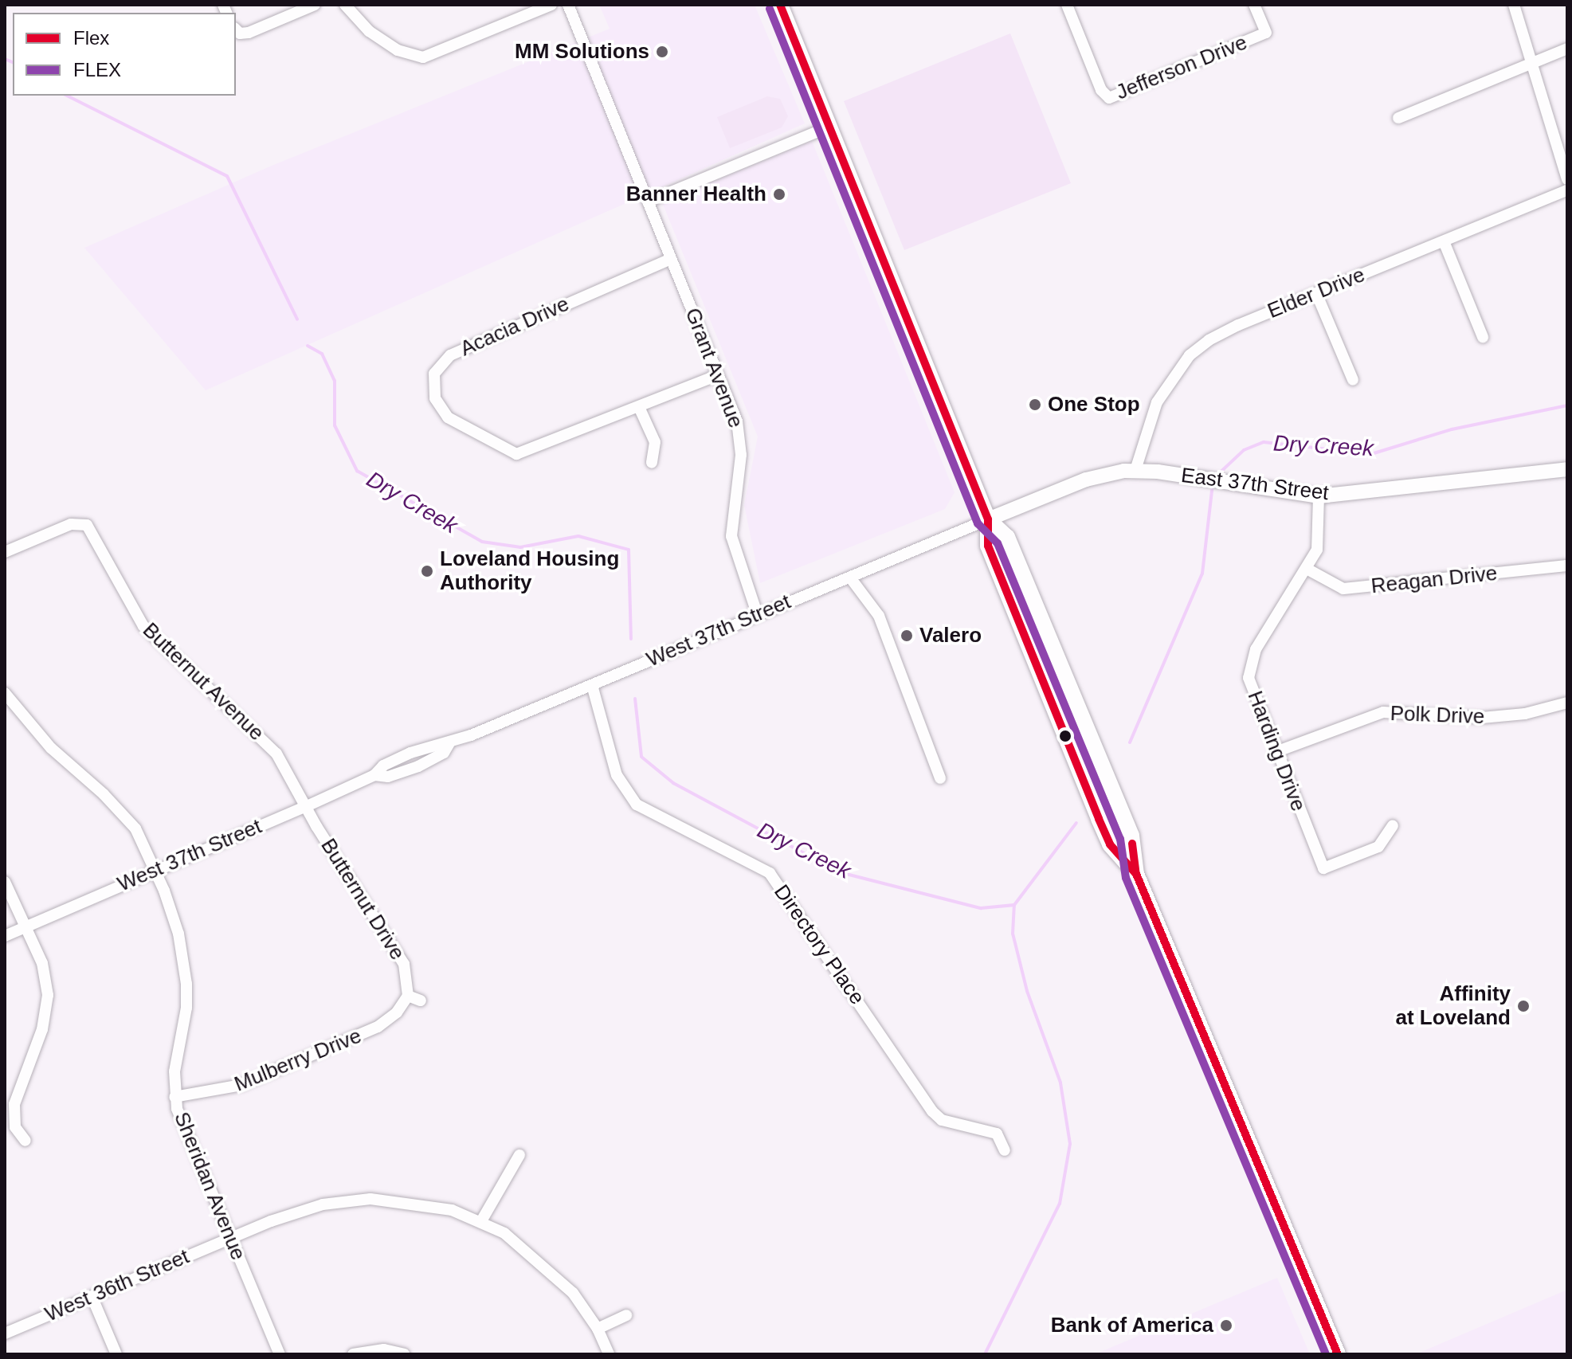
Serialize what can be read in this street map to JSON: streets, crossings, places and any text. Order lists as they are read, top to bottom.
{
  "streets": {
    "main road": ["East 37th Street"],
    "street": [
      "Jefferson Drive",
      "Elder Drive",
      "Acacia Drive",
      "Grant Avenue",
      "Reagan Drive",
      "West 37th Street",
      "Butternut Avenue",
      "Polk Drive",
      "Harding Drive",
      "Butternut Drive",
      "Directory Place",
      "Mulberry Drive",
      "Sheridan Avenue",
      "West 36th Street"
    ]
  },
  "crossings": [
    ["Elder Drive", "East 37th Street"],
    ["Acacia Drive", "Grant Avenue"],
    ["Grant Avenue", "West 37th Street"],
    ["East 37th Street", "West 37th Street"],
    ["East 37th Street", "Harding Drive"],
    ["Reagan Drive", "Harding Drive"],
    ["West 37th Street", "Butternut Avenue"],
    ["West 37th Street", "Butternut Drive"],
    ["West 37th Street", "Directory Place"],
    ["West 37th Street", "Sheridan Avenue"],
    ["Butternut Avenue", "Butternut Drive"],
    ["Polk Drive", "Harding Drive"],
    ["Butternut Drive", "Mulberry Drive"],
    ["Mulberry Drive", "Sheridan Avenue"],
    ["Sheridan Avenue", "West 36th Street"]
  ],
  "water": ["Dry Creek"],
  "places": [
    "MM Solutions",
    "Banner Health",
    "One Stop",
    "Loveland Housing Authority",
    "Valero",
    "Affinity at Loveland",
    "Bank of America"
  ],
  "lines": ["transit line Flex", "transit line FLEX"],
  "legend": ["Flex", "FLEX"]
}
